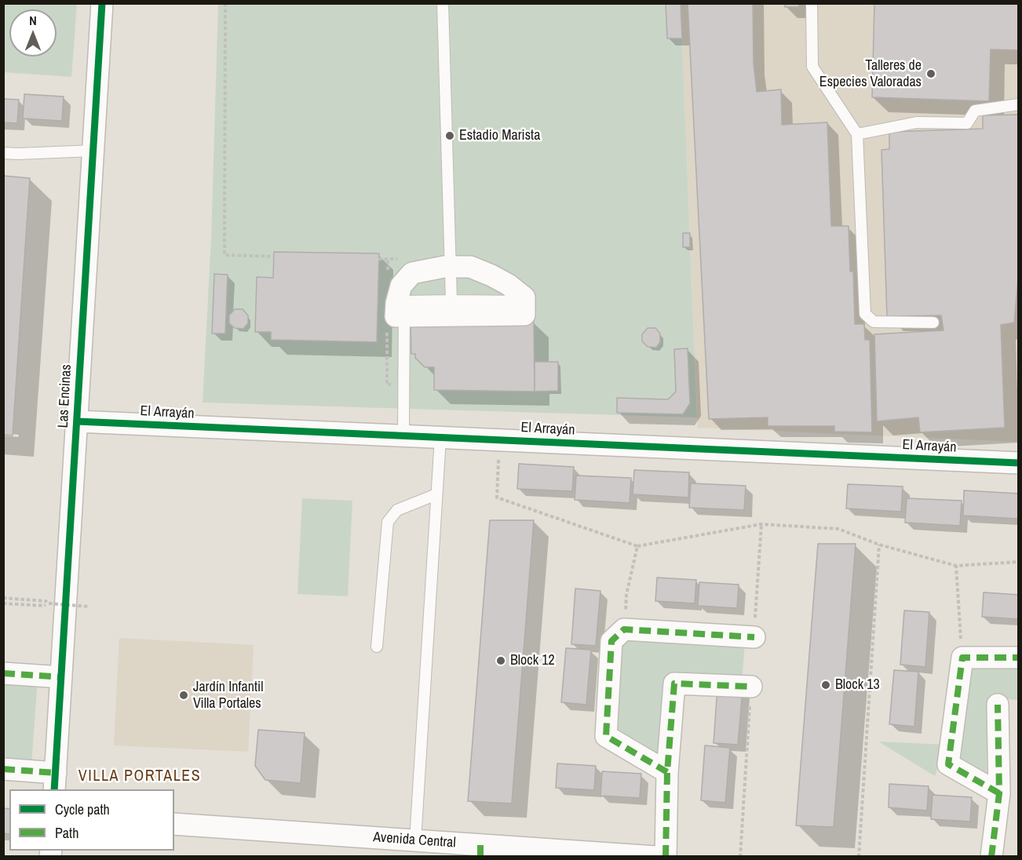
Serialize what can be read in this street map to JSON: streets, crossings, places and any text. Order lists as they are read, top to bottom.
{
  "streets": {
    "street": ["Las Encinas", "El Arrayán", "Avenida Central"]
  },
  "crossings": [
    ["Las Encinas", "El Arrayán"]
  ],
  "districts": ["VILLA PORTALES"],
  "places": [
    "Talleres de Especies Valoradas",
    "Estadio Marista",
    "Block 12",
    "Block 13",
    "Jardín Infantil Villa Portales"
  ],
  "legend": ["Cycle path", "Path"],
  "north": "top"
}
